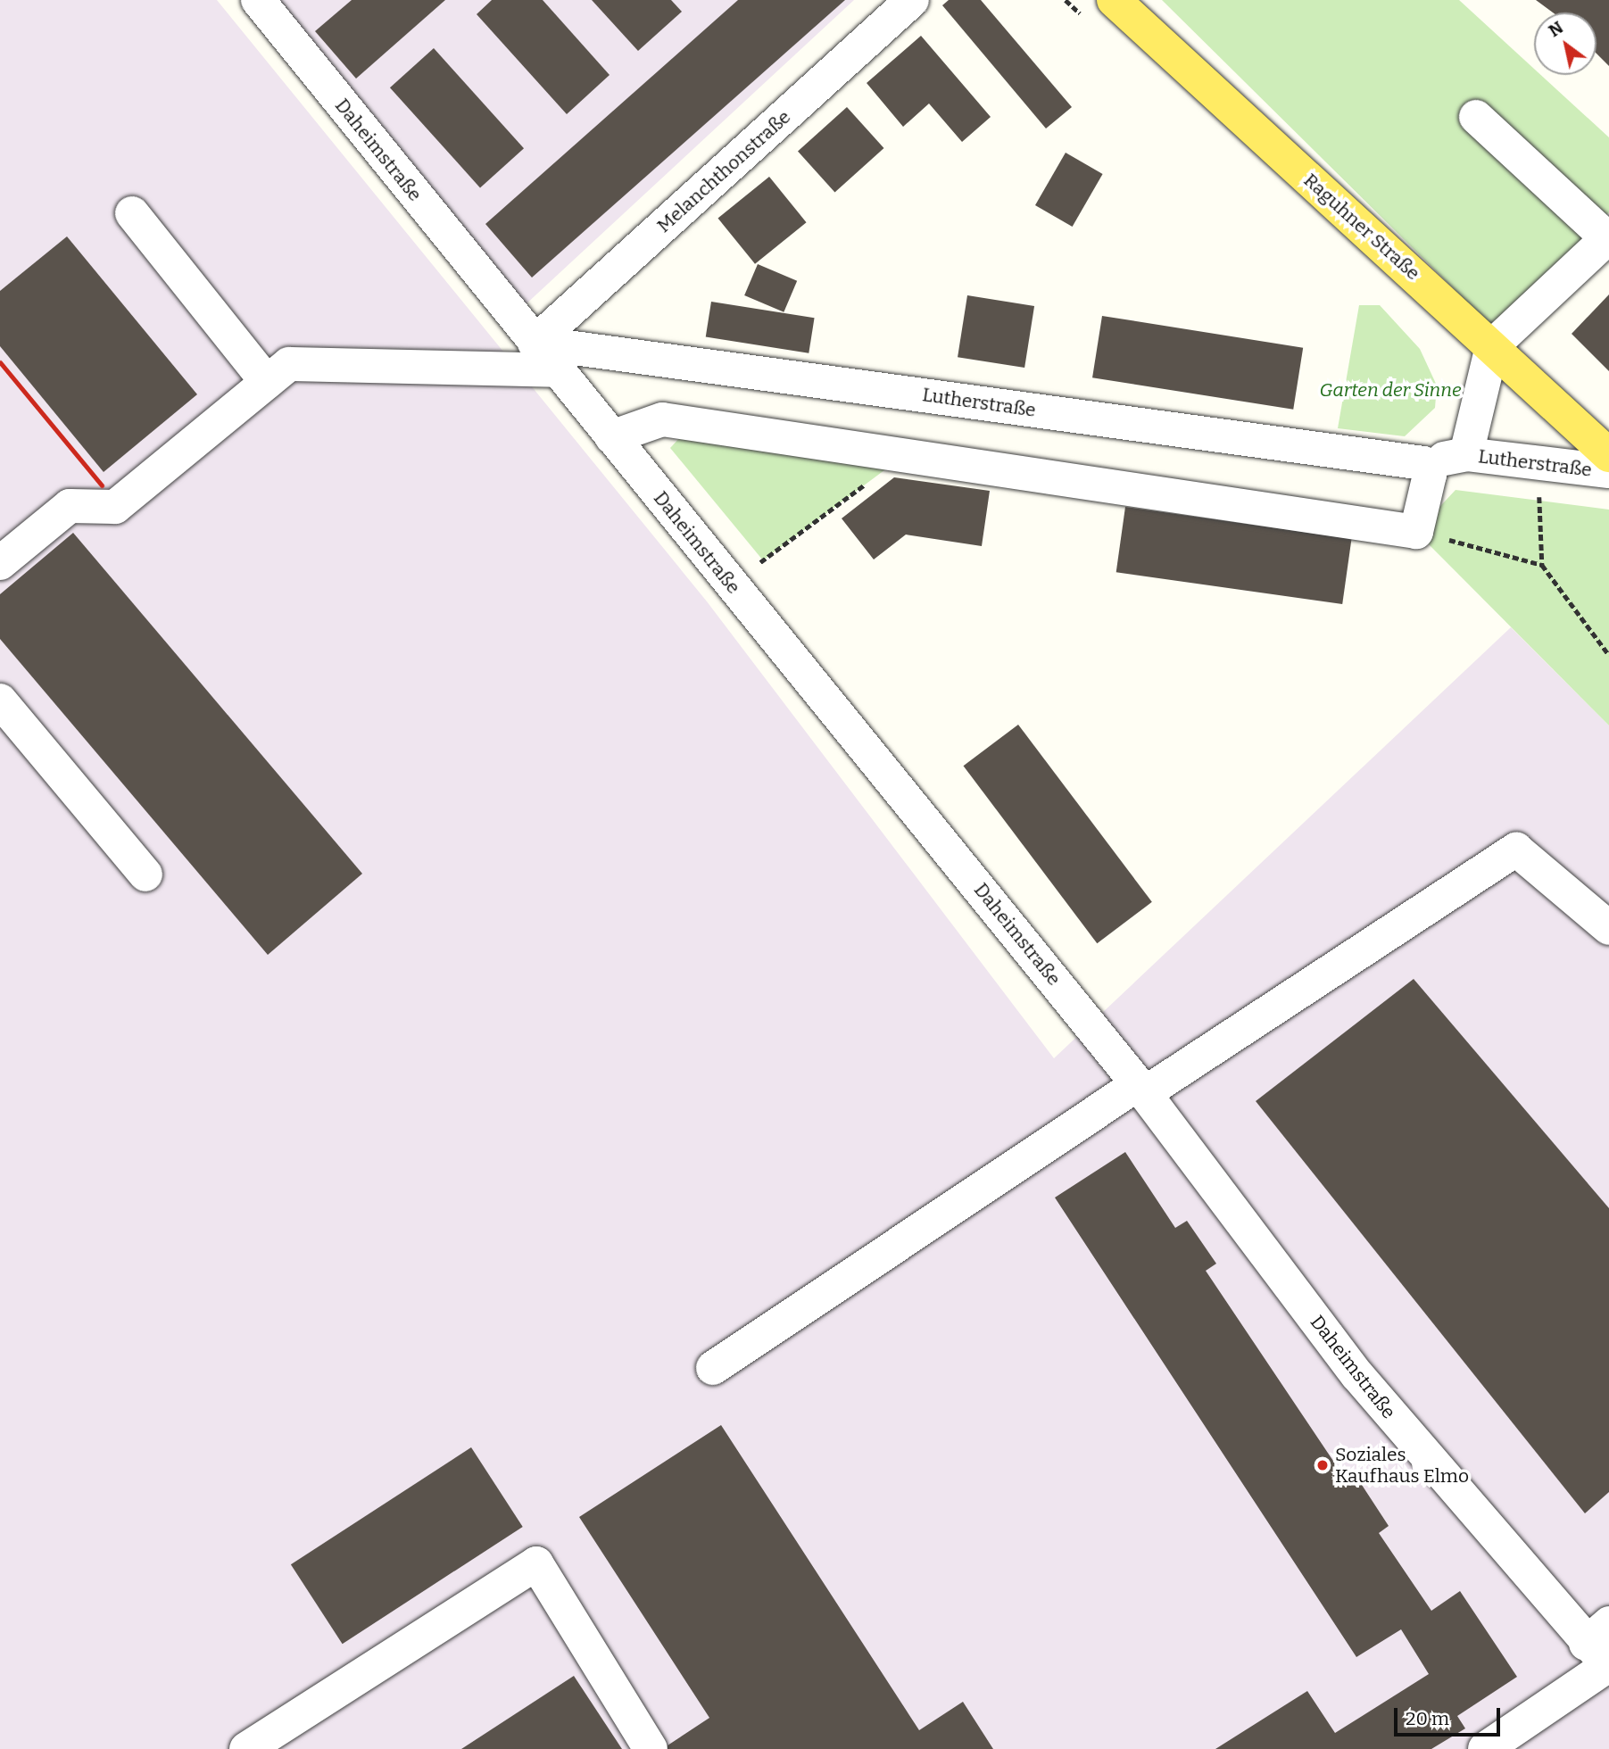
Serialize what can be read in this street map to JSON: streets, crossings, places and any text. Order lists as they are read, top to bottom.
{
  "streets": {
    "main road": ["Raguhner Straße"],
    "street": ["Daheimstraße", "Melanchthonstraße", "Lutherstraße"]
  },
  "crossings": [
    ["Daheimstraße", "Melanchthonstraße"],
    ["Daheimstraße", "Lutherstraße"],
    ["Melanchthonstraße", "Lutherstraße"]
  ],
  "parks": ["Garten der Sinne"],
  "places": ["Soziales Kaufhaus Elmo"],
  "scale_bar": "20 m",
  "north": "top left"
}
